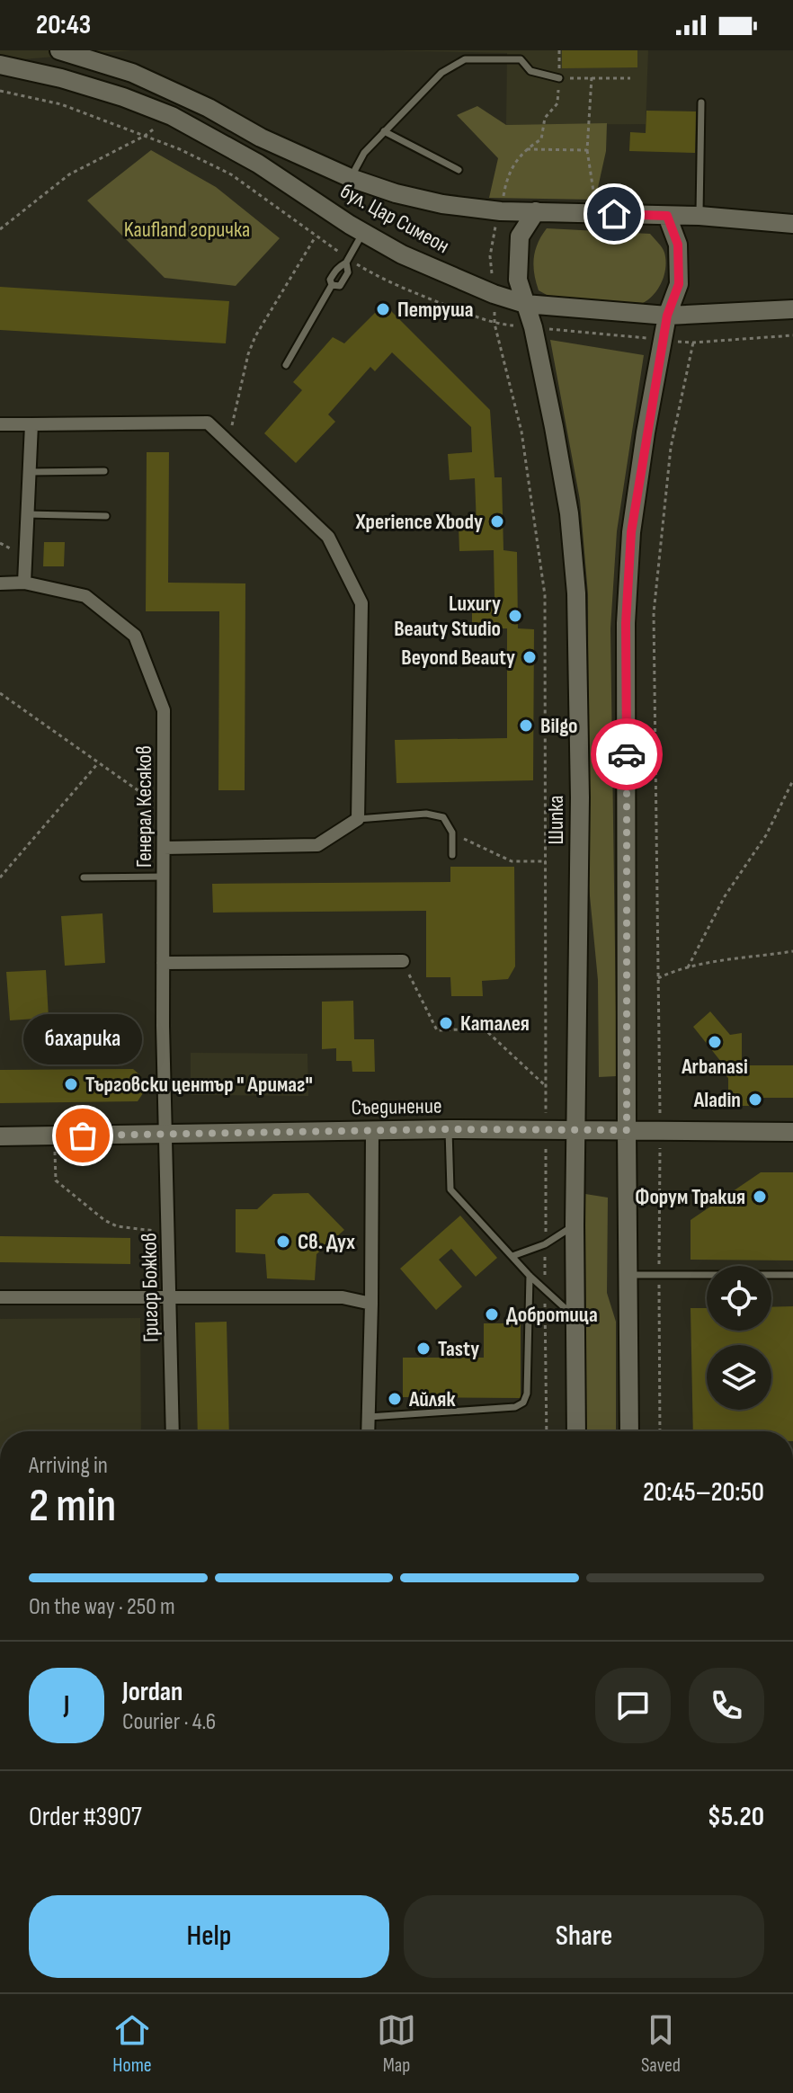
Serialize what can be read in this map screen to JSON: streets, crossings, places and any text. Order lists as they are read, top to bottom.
{
  "streets": {
    "main road": ["бул. Цар Симеон", "Шипка", "Съединение"],
    "street": ["Генерал Кесяков", "Григор Божков"]
  },
  "crossings": [
    ["бул. Цар Симеон", "Шипка"],
    ["Генерал Кесяков", "Съединение"],
    ["Генерал Кесяков", "Григор Божков"],
    ["Шипка", "Съединение"],
    ["Съединение", "Григор Божков"]
  ],
  "parks": ["Kaufland горичка"],
  "places": [
    "Петруша",
    "Xperience Xbody",
    "Luxury Beauty Studio",
    "Beyond Beauty",
    "Bilgo",
    "Каталея",
    "Аrbanasi",
    "Търговски център \" Аримаг\"",
    "Аladin",
    "бахарика",
    "Форум Тракия",
    "Св. Дух",
    "Добротица",
    "Tasty",
    "Айляк"
  ],
  "page": {
    "status": "20:43",
    "bubble": "бахарика",
    "heading": ["2 min", "Arriving in", "20:45–20:50"],
    "panel": [
      "Jordan",
      "Courier · 4.6",
      "Order #3907",
      "$5.20"
    ],
    "bar": "On the way · 250 m",
    "round": "J",
    "buttons": ["Help", "Share"],
    "tabs": ["Home", "Map", "Saved"]
  }
}
